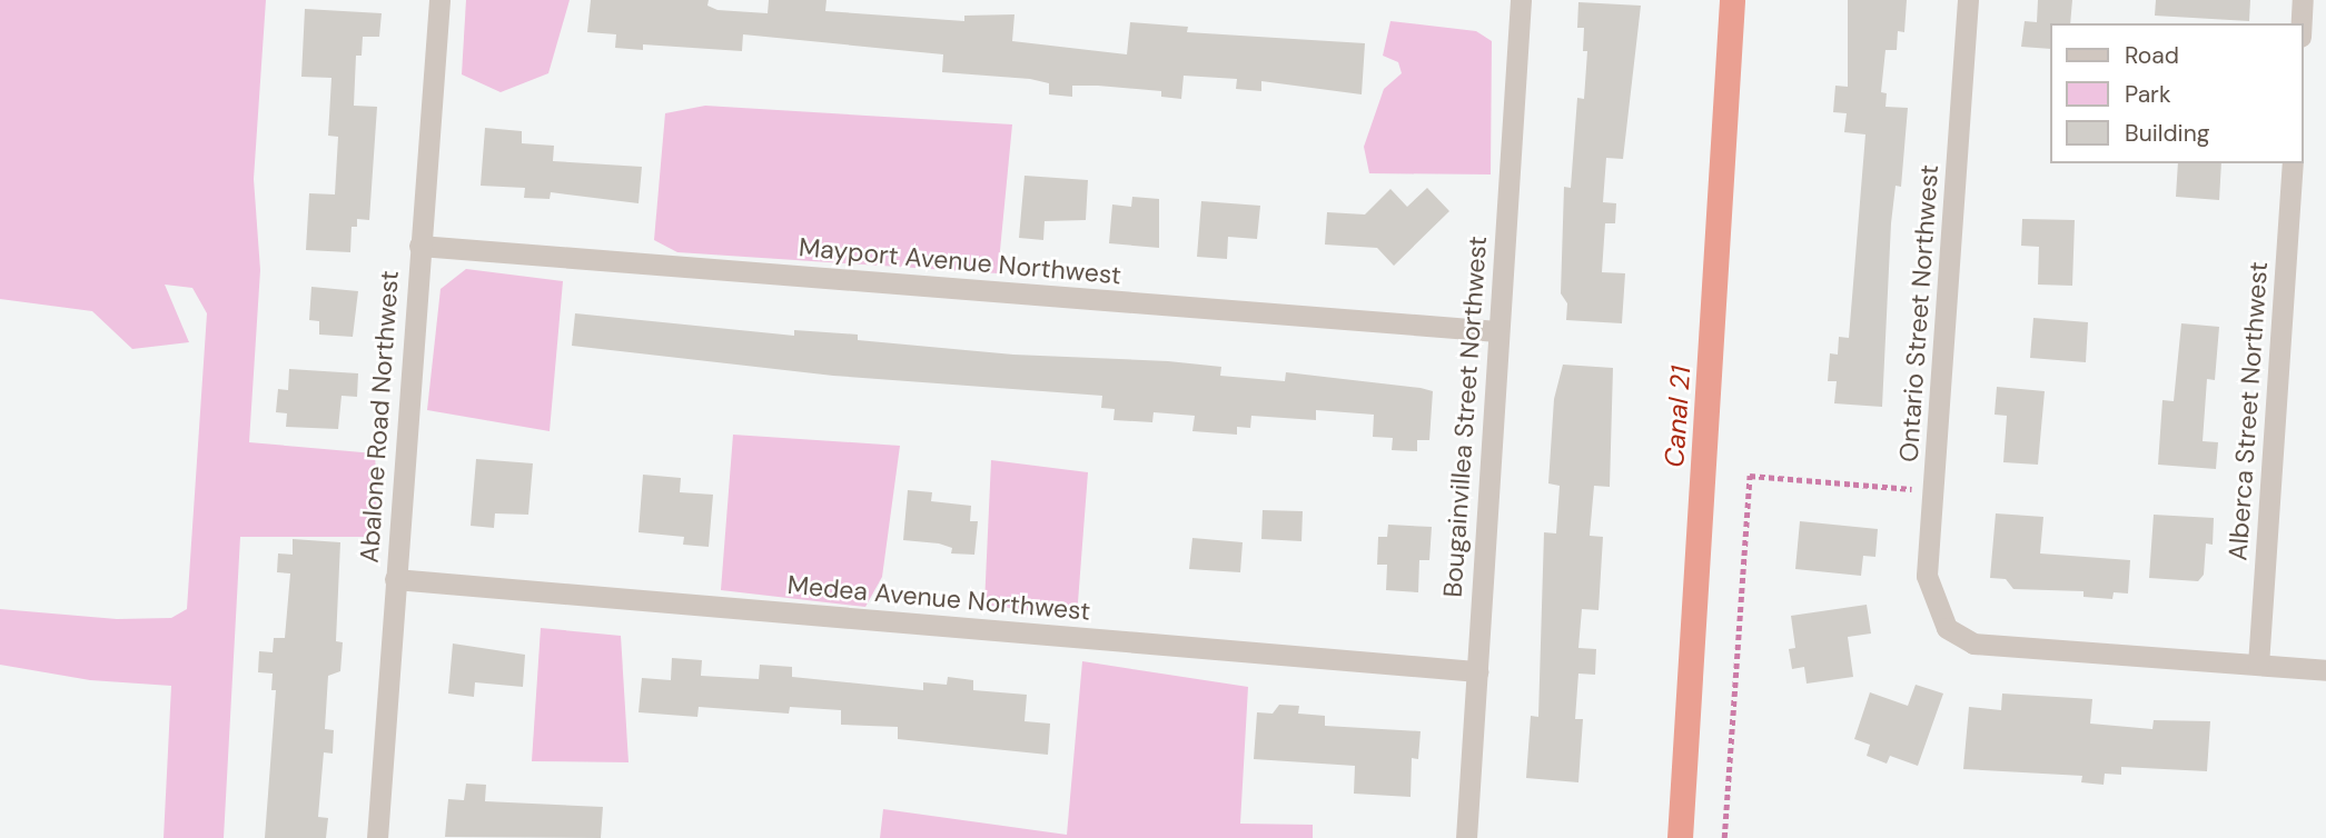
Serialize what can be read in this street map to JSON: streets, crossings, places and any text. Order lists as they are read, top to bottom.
{
  "streets": {
    "street": [
      "Mayport Avenue Northwest",
      "Ontario Street Northwest",
      "Alberca Street Northwest",
      "Abalone Road Northwest",
      "Bougainvillea Street Northwest",
      "Medea Avenue Northwest"
    ]
  },
  "crossings": [
    ["Mayport Avenue Northwest", "Abalone Road Northwest"],
    ["Mayport Avenue Northwest", "Bougainvillea Street Northwest"],
    ["Ontario Street Northwest", "Alberca Street Northwest"],
    ["Abalone Road Northwest", "Medea Avenue Northwest"],
    ["Bougainvillea Street Northwest", "Medea Avenue Northwest"]
  ],
  "water": ["Canal 21"],
  "legend": ["Road", "Park", "Building"]
}
